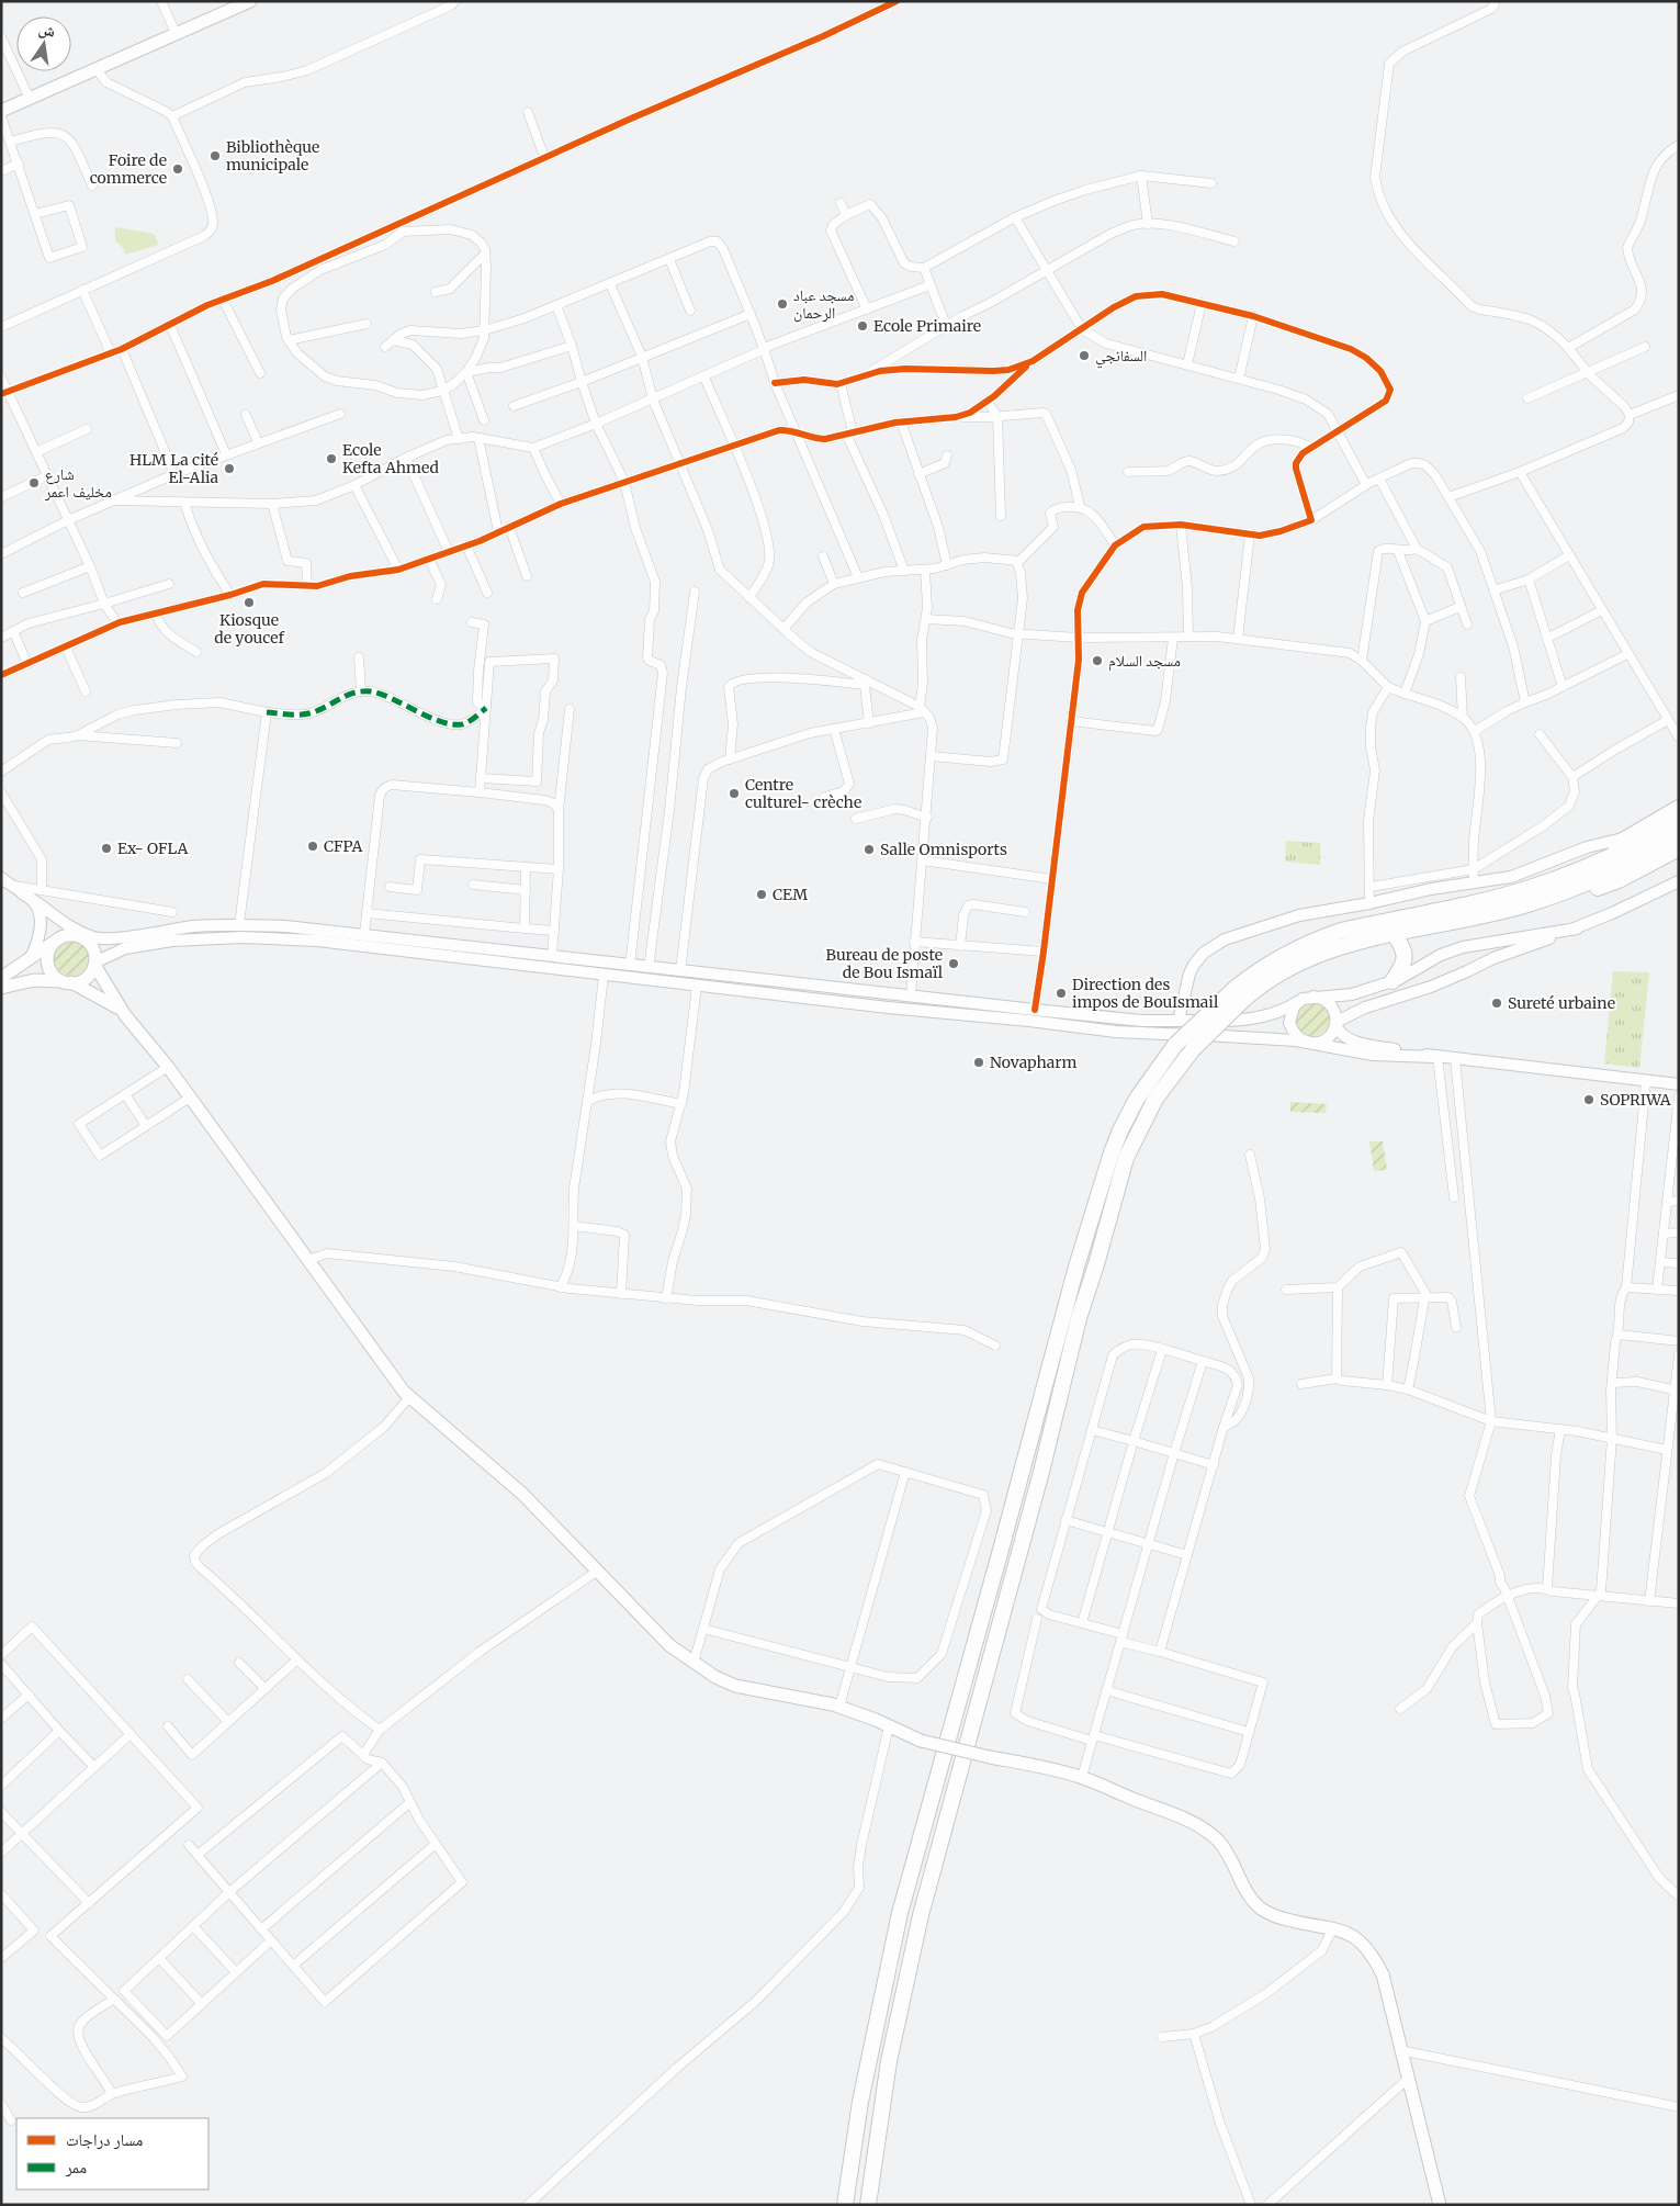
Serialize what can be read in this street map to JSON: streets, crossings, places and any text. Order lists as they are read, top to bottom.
{
  "places": [
    "Bibliothèque municipale",
    "Foire de commerce",
    "مسجد عباد الرحمان",
    "Ecole Primaire",
    "السفانجي",
    "Ecole Kefta Ahmed",
    "HLM La cité El-Alia",
    "شارع مخليف اعمر",
    "Kiosque de youcef",
    "مسجد السلام",
    "Centre culturel- crèche",
    "CFPA",
    "Ex- OFLA",
    "Salle Omnisports",
    "CEM",
    "Bureau de poste de Bou Ismaïl",
    "Direction des impos de BouIsmail",
    "Sureté urbaine",
    "Novapharm",
    "SOPRIWA"
  ],
  "legend": ["مسار دراجات", "ممر"],
  "north": "top"
}
